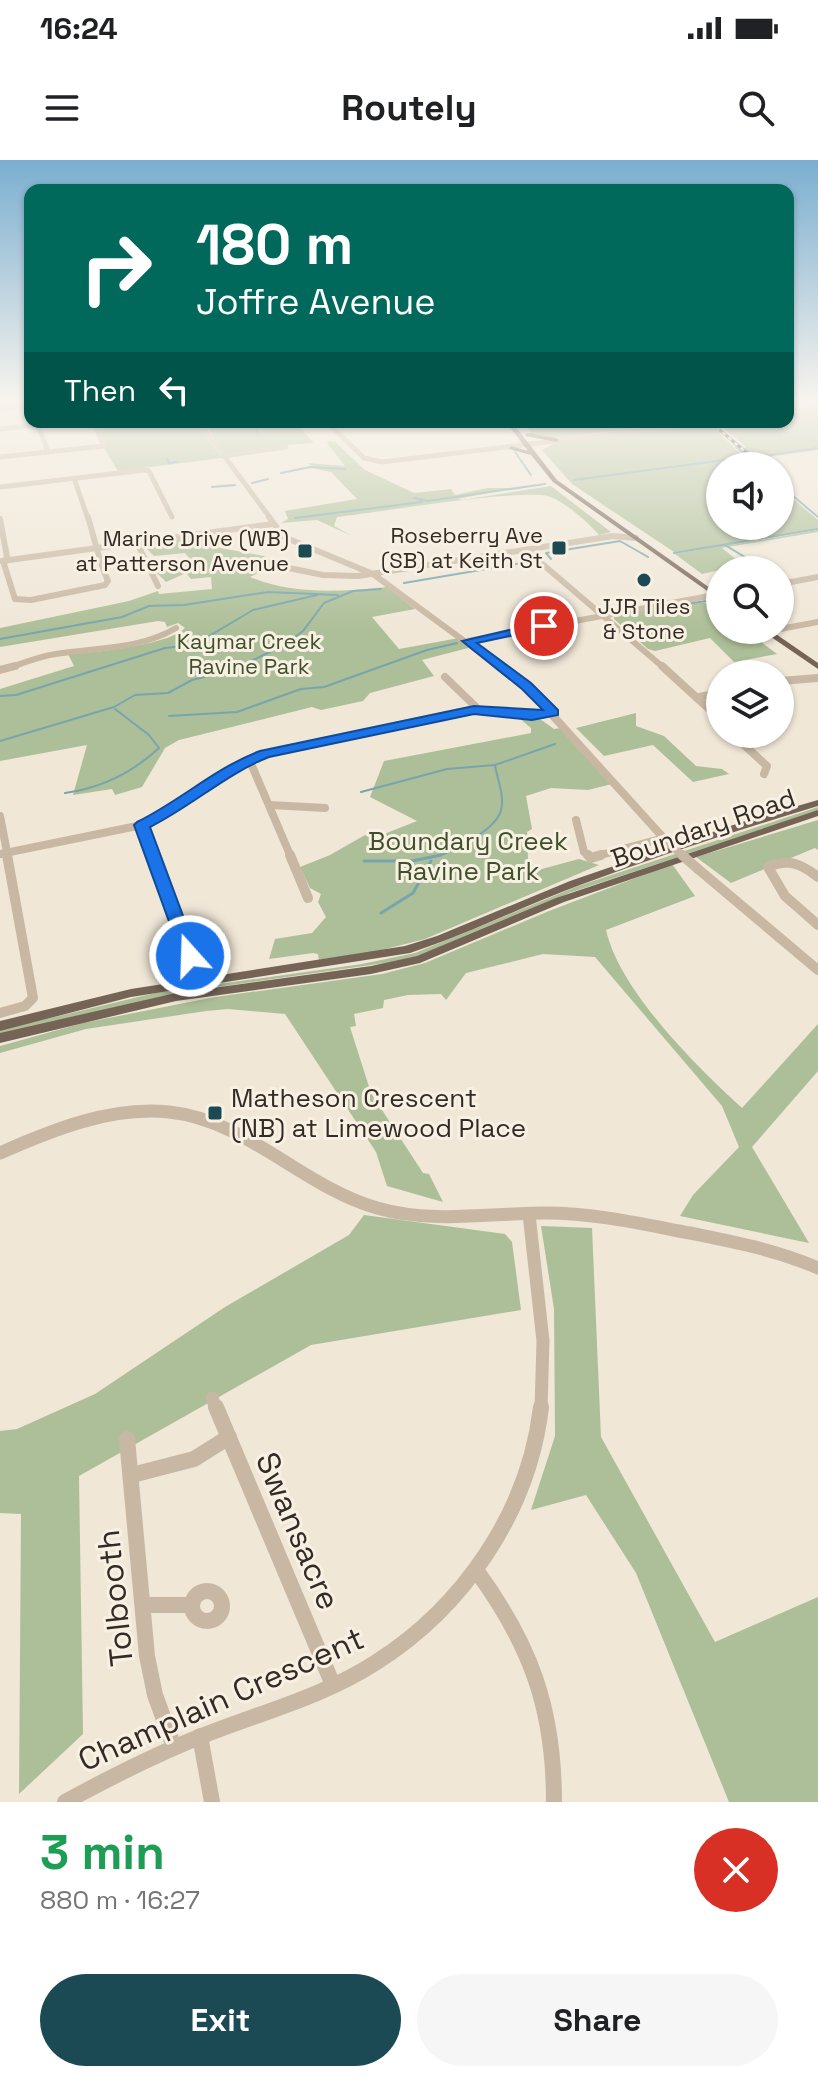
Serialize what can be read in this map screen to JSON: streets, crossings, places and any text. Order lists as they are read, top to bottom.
{
  "streets": {
    "main road": ["Boundary Road"],
    "street": ["Swansacre", "Tolbooth", "Champlain Crescent"]
  },
  "crossings": [
    ["Swansacre", "Champlain Crescent"],
    ["Tolbooth", "Champlain Crescent"]
  ],
  "parks": ["Kaymar Creek Ravine Park", "Boundary Creek Ravine Park"],
  "places": {
    "transit": ["Roseberry Ave (SB) at Keith St", "Marine Drive (WB) at Patterson Avenue", "Matheson Crescent (NB) at Limewood Place"],
    "other": ["JJR Tiles & Stone"]
  },
  "page": {
    "status": "16:24",
    "header": "Routely",
    "turn": ["180 m", "Joffre Avenue"],
    "then": "Then",
    "heading": ["3 min", "880 m · 16:27"],
    "buttons": ["Exit", "Share"]
  }
}
